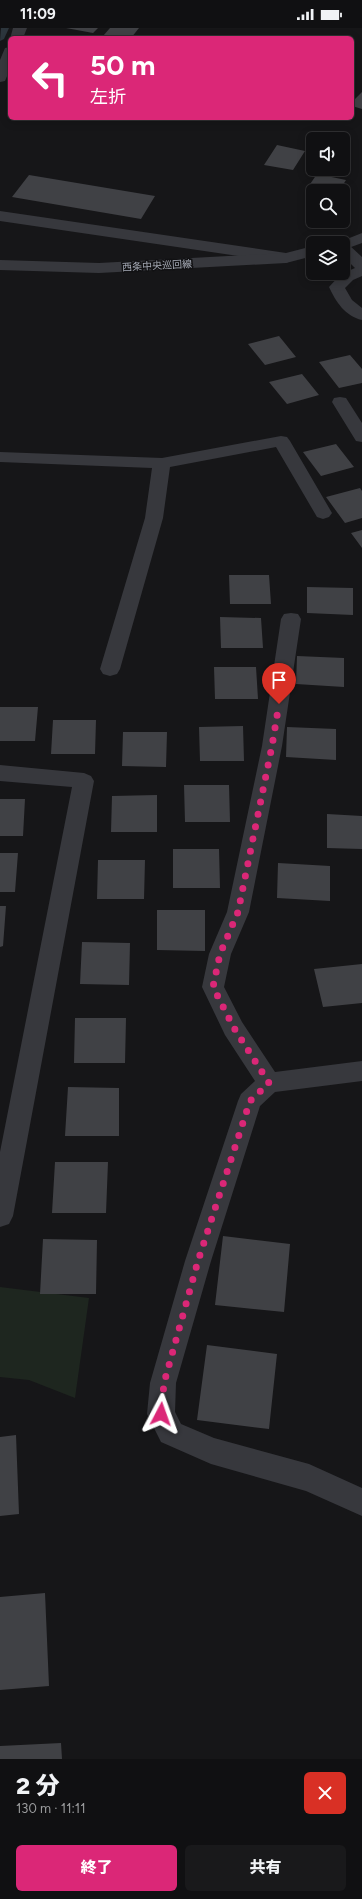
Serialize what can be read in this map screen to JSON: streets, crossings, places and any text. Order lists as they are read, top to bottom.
{
  "streets": {
    "street": ["西条中央巡回線"]
  },
  "page": {
    "status": "11:09",
    "turn": ["50 m", "左折"],
    "heading": ["2 分", "130 m · 11:11"],
    "buttons": ["終了", "共有"]
  }
}
